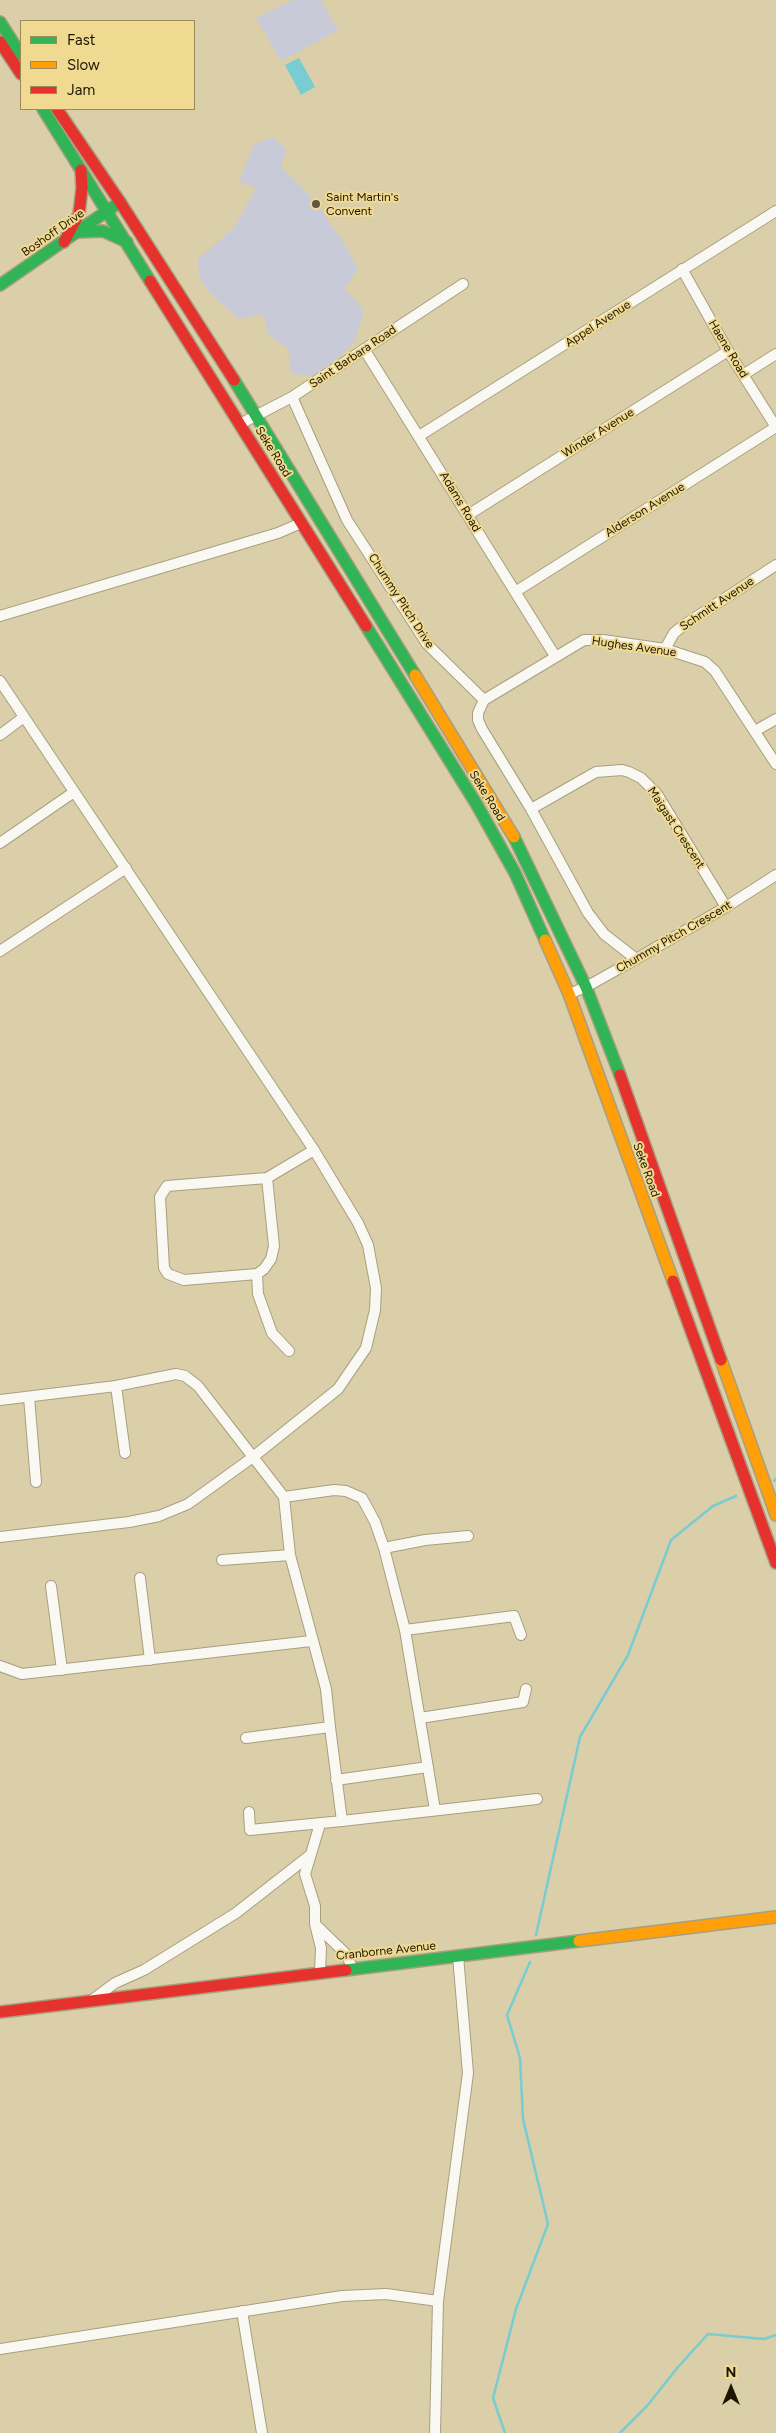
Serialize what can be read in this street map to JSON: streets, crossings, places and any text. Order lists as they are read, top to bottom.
{
  "streets": {
    "main road": ["Boshoff Drive", "Seke Road", "Cranborne Avenue"],
    "street": [
      "Appel Avenue",
      "Haene Road",
      "Saint Barbara Road",
      "Winder Avenue",
      "Adams Road",
      "Alderson Avenue",
      "Chummy Pitch Drive",
      "Schmitt Avenue",
      "Hughes Avenue",
      "Maigast Crescent",
      "Chummy Pitch Crescent"
    ]
  },
  "crossings": [
    ["Boshoff Drive", "Seke Road"],
    ["Appel Avenue", "Haene Road"],
    ["Appel Avenue", "Adams Road"],
    ["Haene Road", "Winder Avenue"],
    ["Haene Road", "Alderson Avenue"],
    ["Saint Barbara Road", "Seke Road"],
    ["Saint Barbara Road", "Adams Road"],
    ["Saint Barbara Road", "Chummy Pitch Drive"],
    ["Winder Avenue", "Adams Road"],
    ["Seke Road", "Chummy Pitch Crescent"],
    ["Adams Road", "Alderson Avenue"],
    ["Adams Road", "Hughes Avenue"],
    ["Chummy Pitch Drive", "Hughes Avenue"],
    ["Schmitt Avenue", "Hughes Avenue"],
    ["Maigast Crescent", "Chummy Pitch Crescent"]
  ],
  "places": ["Saint Martin's Convent"],
  "legend": ["Fast", "Slow", "Jam"],
  "north": "top"
}
